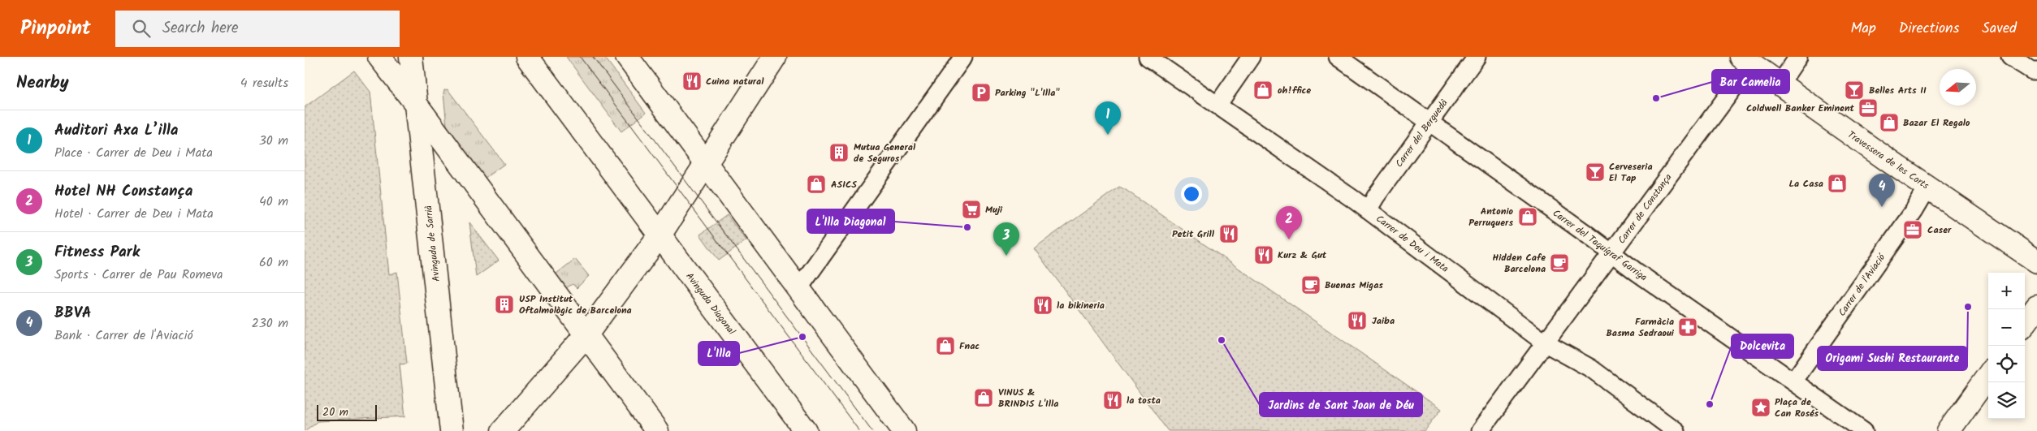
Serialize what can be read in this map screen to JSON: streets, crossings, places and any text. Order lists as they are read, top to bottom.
{
  "streets": {
    "main road": ["Travessera de les Corts", "Avinguda de Sarrià", "Avinguda Diagonal"],
    "street": [
      "Carrer del Berguedà",
      "Carrer de Constança",
      "Carrer de Deu i Mata",
      "Carrer del Taquígraf Garriga",
      "Carrer de l'Aviació"
    ]
  },
  "crossings": [
    ["Carrer del Berguedà", "Carrer de Deu i Mata"],
    ["Carrer del Berguedà", "Carrer del Taquígraf Garriga"],
    ["Travessera de les Corts", "Carrer de Constança"],
    ["Travessera de les Corts", "Carrer de l'Aviació"],
    ["Carrer de Constança", "Carrer de Deu i Mata"],
    ["Carrer de Constança", "Carrer del Taquígraf Garriga"],
    ["Carrer del Taquígraf Garriga", "Carrer de l'Aviació"]
  ],
  "places": {
    "restaurant": [
      "Cuina natural",
      "Petit Grill",
      "Kurz & Gut",
      "la bikineria",
      "Jaiba",
      "la tosta"
    ],
    "shop": [
      "oh!ffice",
      "Bazar El Regalo",
      "La Casa",
      "ASICS",
      "Antonio Perruquers",
      "Fnac",
      "VINUS & BRINDIS L'Illa"
    ],
    "bar": ["Belles Arts II", "Cerveseria El Tap"],
    "parking": ["Parking \"L'Illa\""],
    "other": [
      "Bar Camelia",
      "L'Illa Diagonal",
      "Origami Sushi Restaurante",
      "L'Illa",
      "Jardins de Sant Joan de Déu",
      "Dolcevita"
    ],
    "office": ["Coldwell Banker Eminent", "Caser"],
    "building": ["Mutua General de Seguros", "USP Institut Oftalmològic de Barcelona"],
    "supermarket": ["Muji"],
    "cafe": ["Hidden Cafe Barcelona", "Buenas Migas"],
    "pharmacy": ["Farmàcia Basma Sedraoui"],
    "place": ["Plaça de Can Rosés"]
  },
  "scale_bar": "20 m",
  "north": "left",
  "page": {
    "header": "Pinpoint",
    "search": "Search here",
    "nav": ["Map", "Directions", "Saved"],
    "heading": ["Nearby", "4 results"],
    "pins": [
      "1",
      "4",
      "2",
      "3"
    ],
    "list": [
      {
        "mark": "1",
        "name": "Auditori Axa L’illa",
        "note": "Place · Carrer de Deu i Mata",
        "value": "30 m"
      },
      {
        "mark": "2",
        "name": "Hotel NH Constança",
        "note": "Hotel · Carrer de Deu i Mata",
        "value": "40 m"
      },
      {
        "mark": "3",
        "name": "Fitness Park",
        "note": "Sports · Carrer de Pau Romeva",
        "value": "60 m"
      },
      {
        "mark": "4",
        "name": "BBVA",
        "note": "Bank · Carrer de l'Aviació",
        "value": "230 m"
      }
    ],
    "map_buttons": ["+", "−"],
    "scale": "20 m"
  }
}
